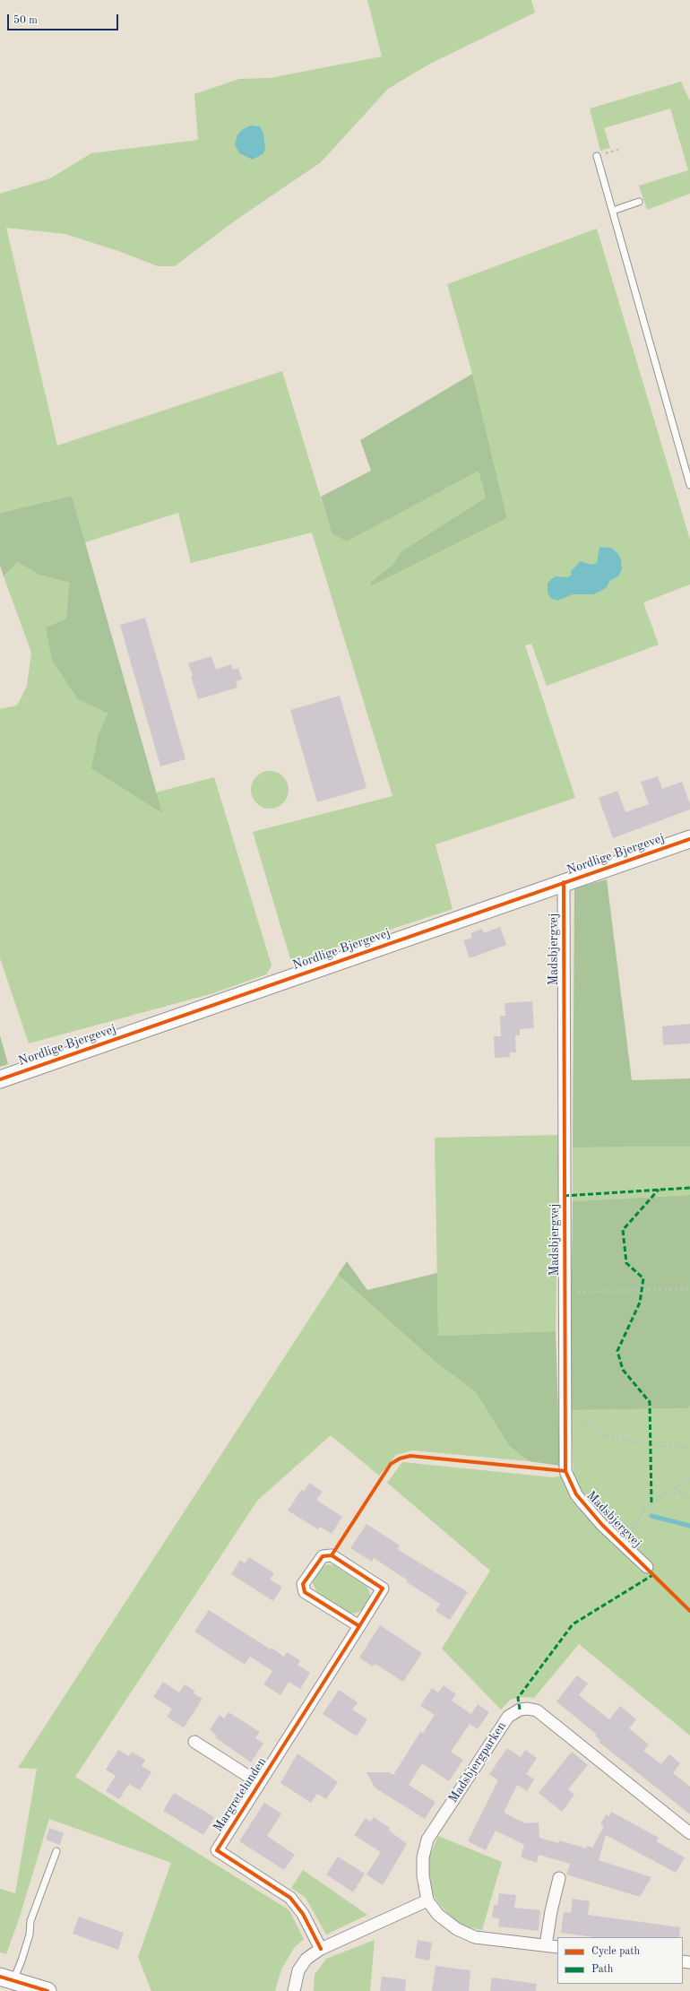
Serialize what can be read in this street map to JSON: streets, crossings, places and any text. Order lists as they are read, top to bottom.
{
  "streets": {
    "street": [
      "Nordlige Bjergevej",
      "Madsbjergvej",
      "Madsbjergparken",
      "Margretelunden"
    ]
  },
  "crossings": [
    ["Nordlige Bjergevej", "Madsbjergvej"]
  ],
  "legend": ["Cycle path", "Path"],
  "scale_bar": "50 m"
}
